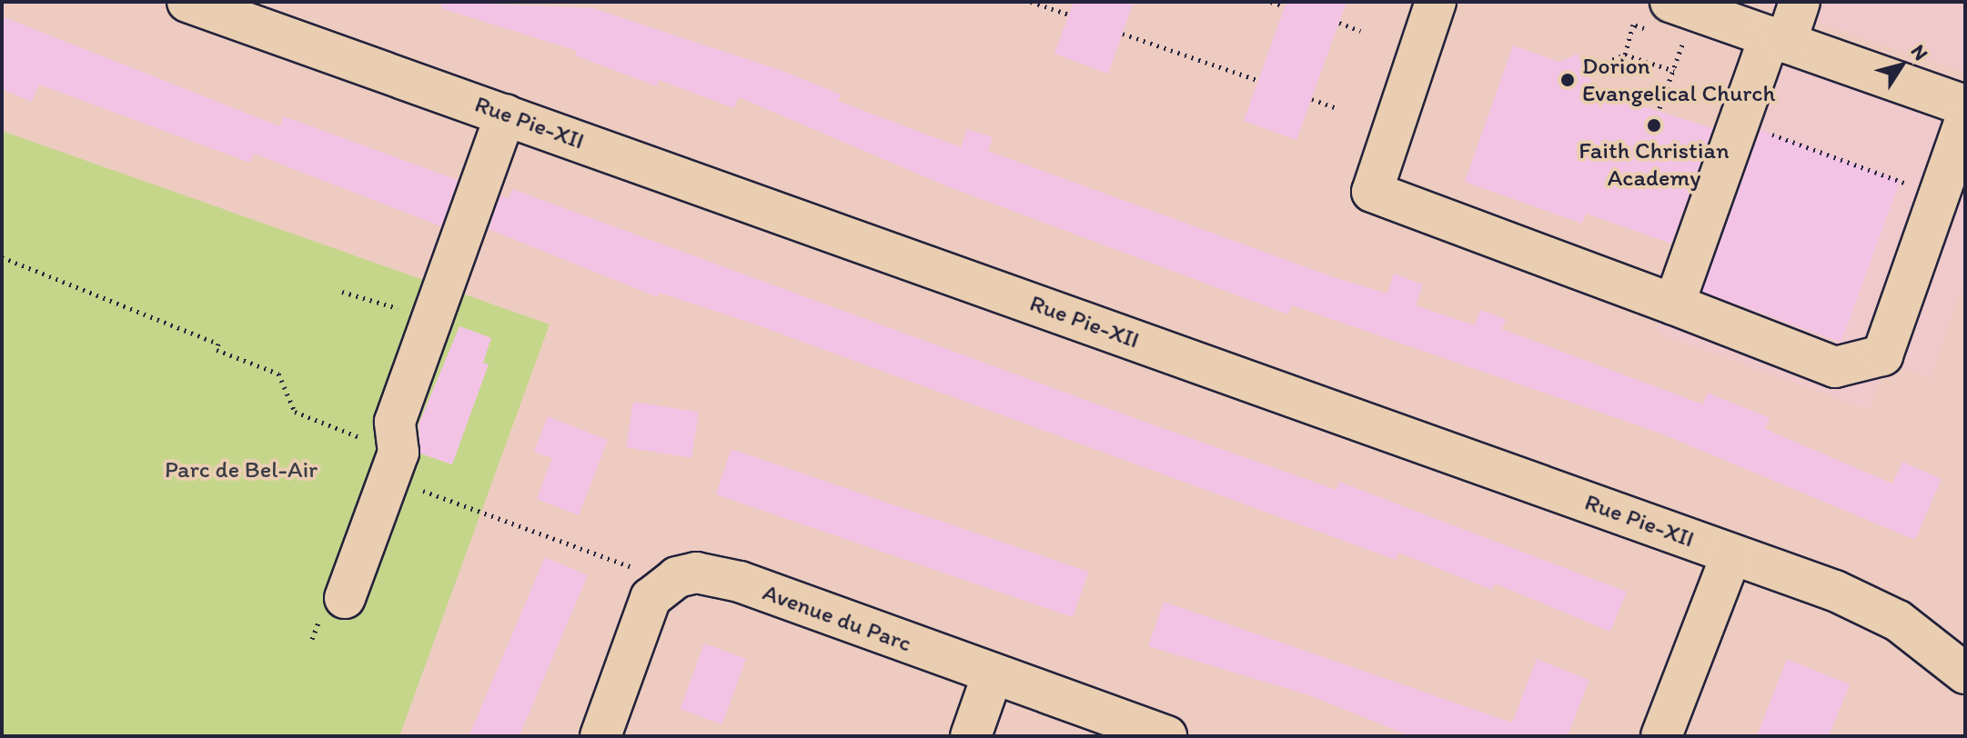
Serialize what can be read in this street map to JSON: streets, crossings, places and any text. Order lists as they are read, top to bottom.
{
  "streets": {
    "street": ["Rue Pie-XII", "Avenue du Parc"]
  },
  "parks": ["Parc de Bel-Air"],
  "places": ["Dorion Evangelical Church", "Faith Christian Academy"],
  "north": "top right"
}
